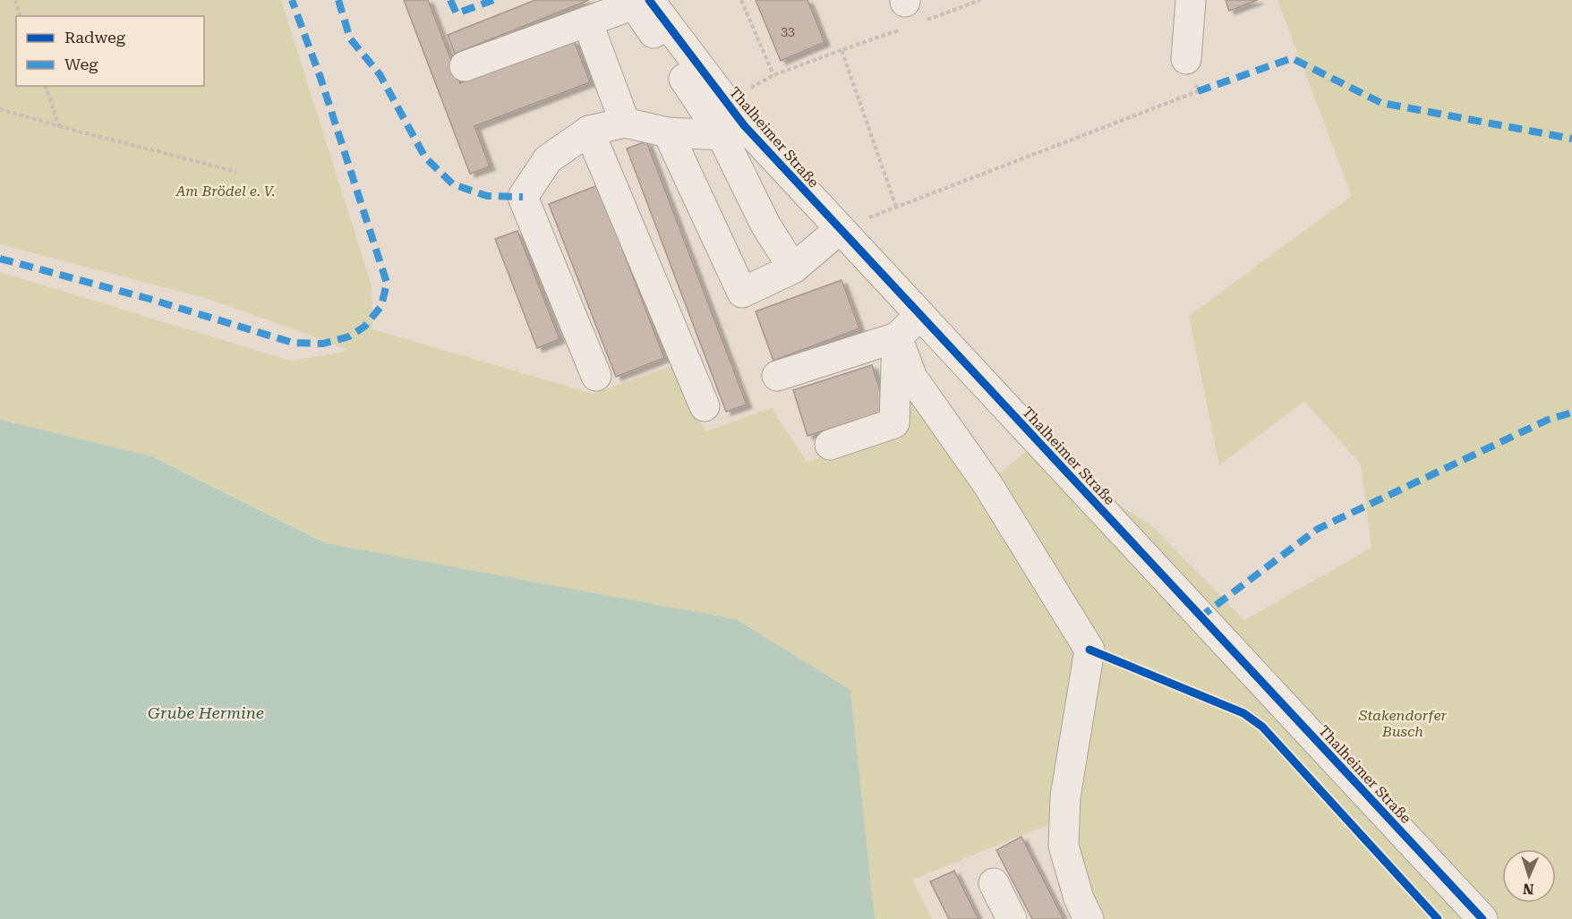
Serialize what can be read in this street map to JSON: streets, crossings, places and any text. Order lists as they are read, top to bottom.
{
  "streets": {
    "street": ["Thalheimer Straße"]
  },
  "water": ["Grube Hermine"],
  "parks": ["Am Brödel e. V.", "Stakendorfer Busch"],
  "house_numbers": ["33"],
  "legend": ["Radweg", "Weg"],
  "north": "bottom"
}
